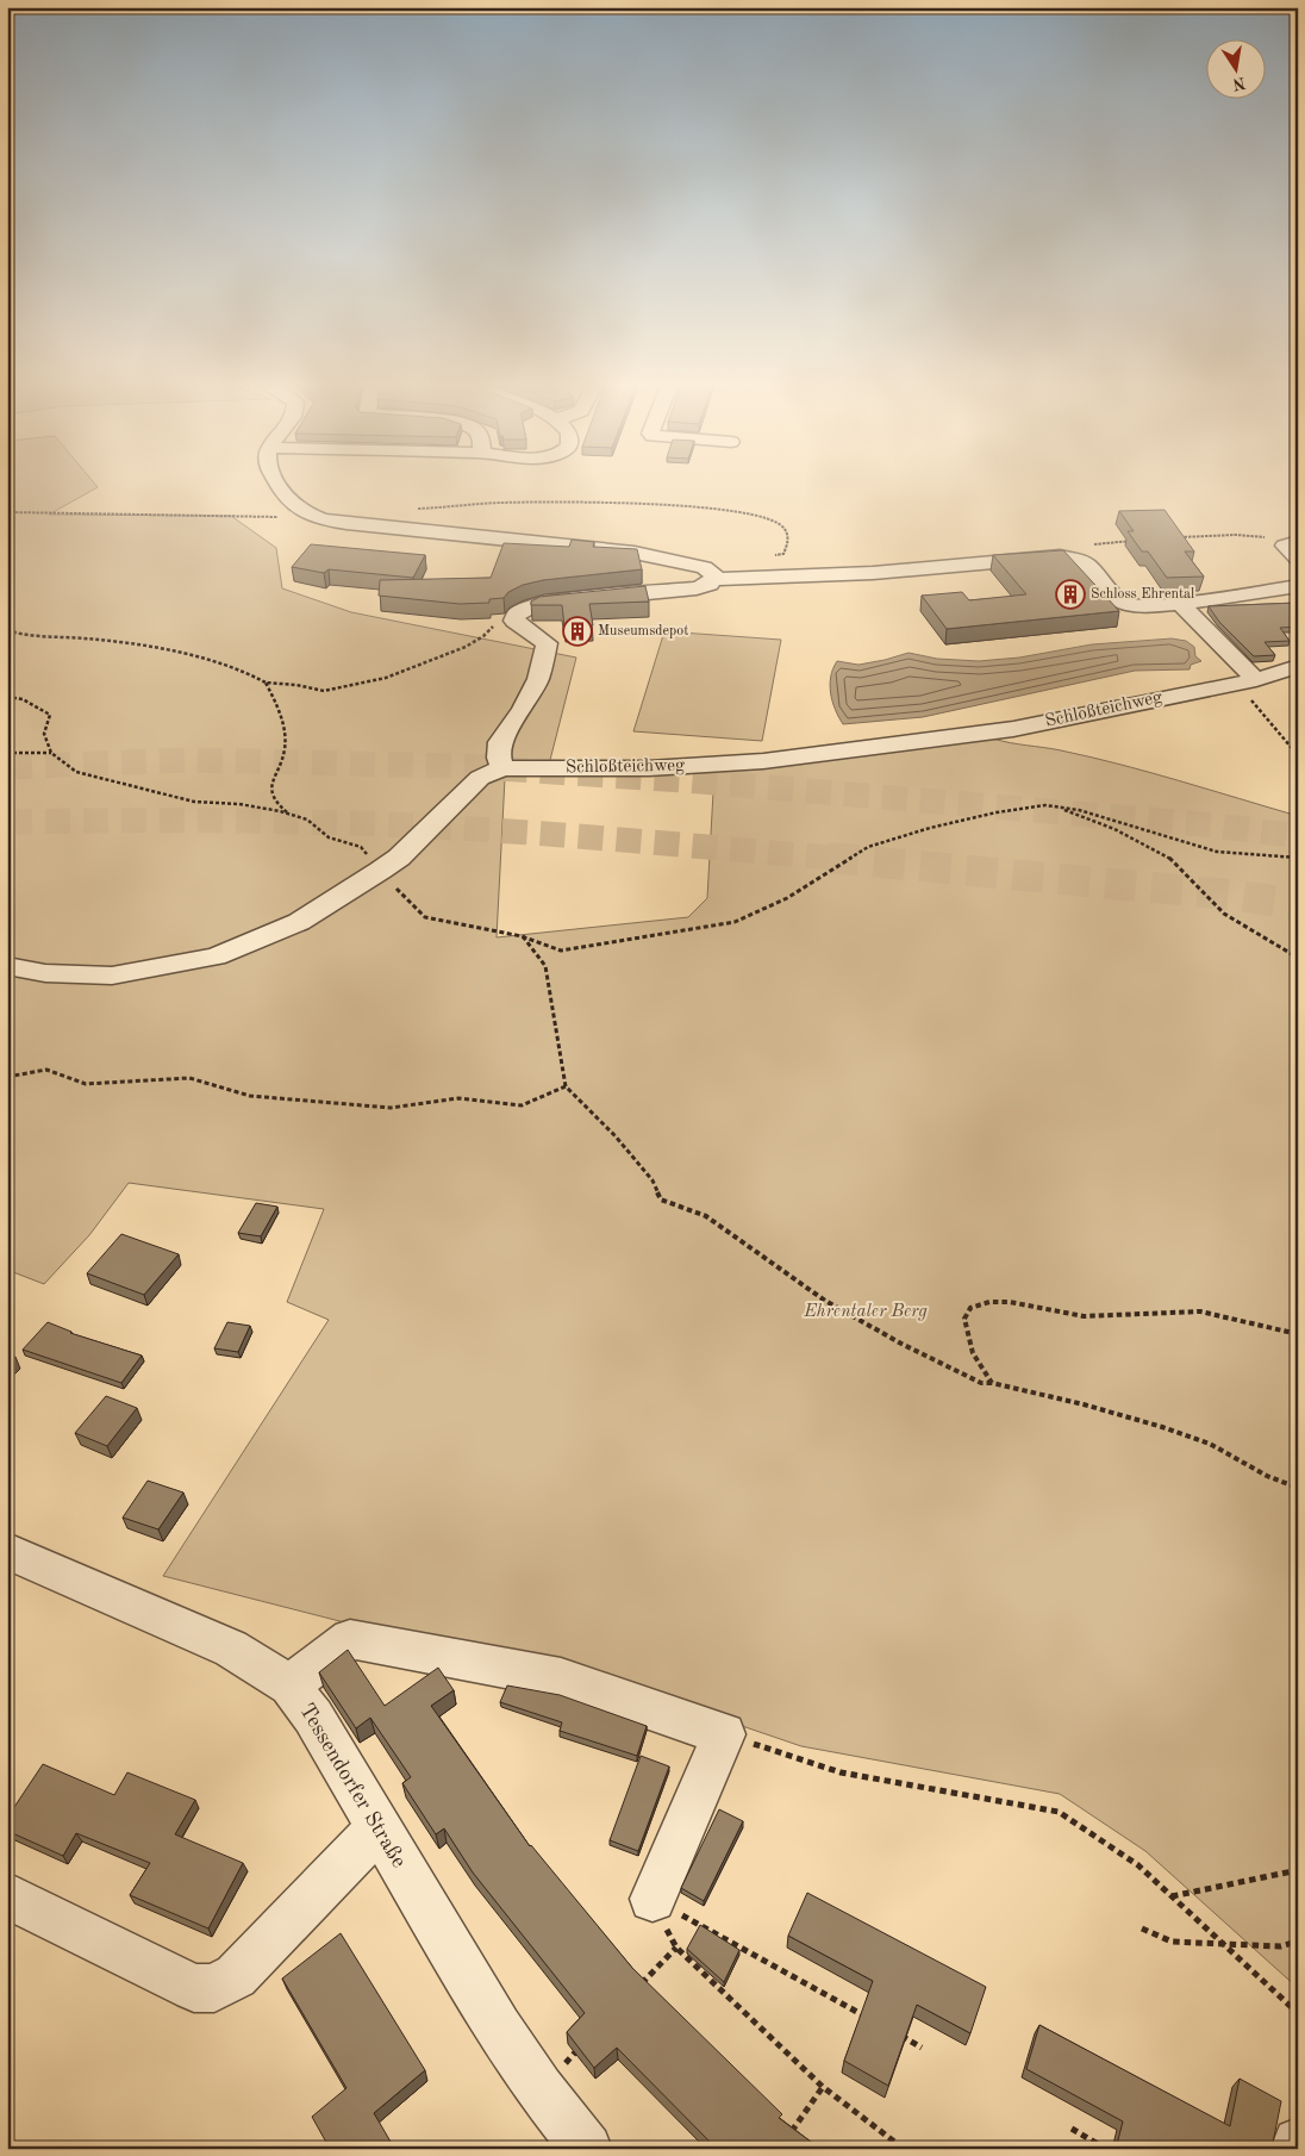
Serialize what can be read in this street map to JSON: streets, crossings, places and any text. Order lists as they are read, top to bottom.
{
  "streets": {
    "street": ["Schloßteichweg", "Tessendorfer Straße"]
  },
  "parks": ["Ehrentaler Berg"],
  "places": {
    "building": ["Schloss Ehrental", "Museumsdepot"]
  },
  "north": "bottom"
}
